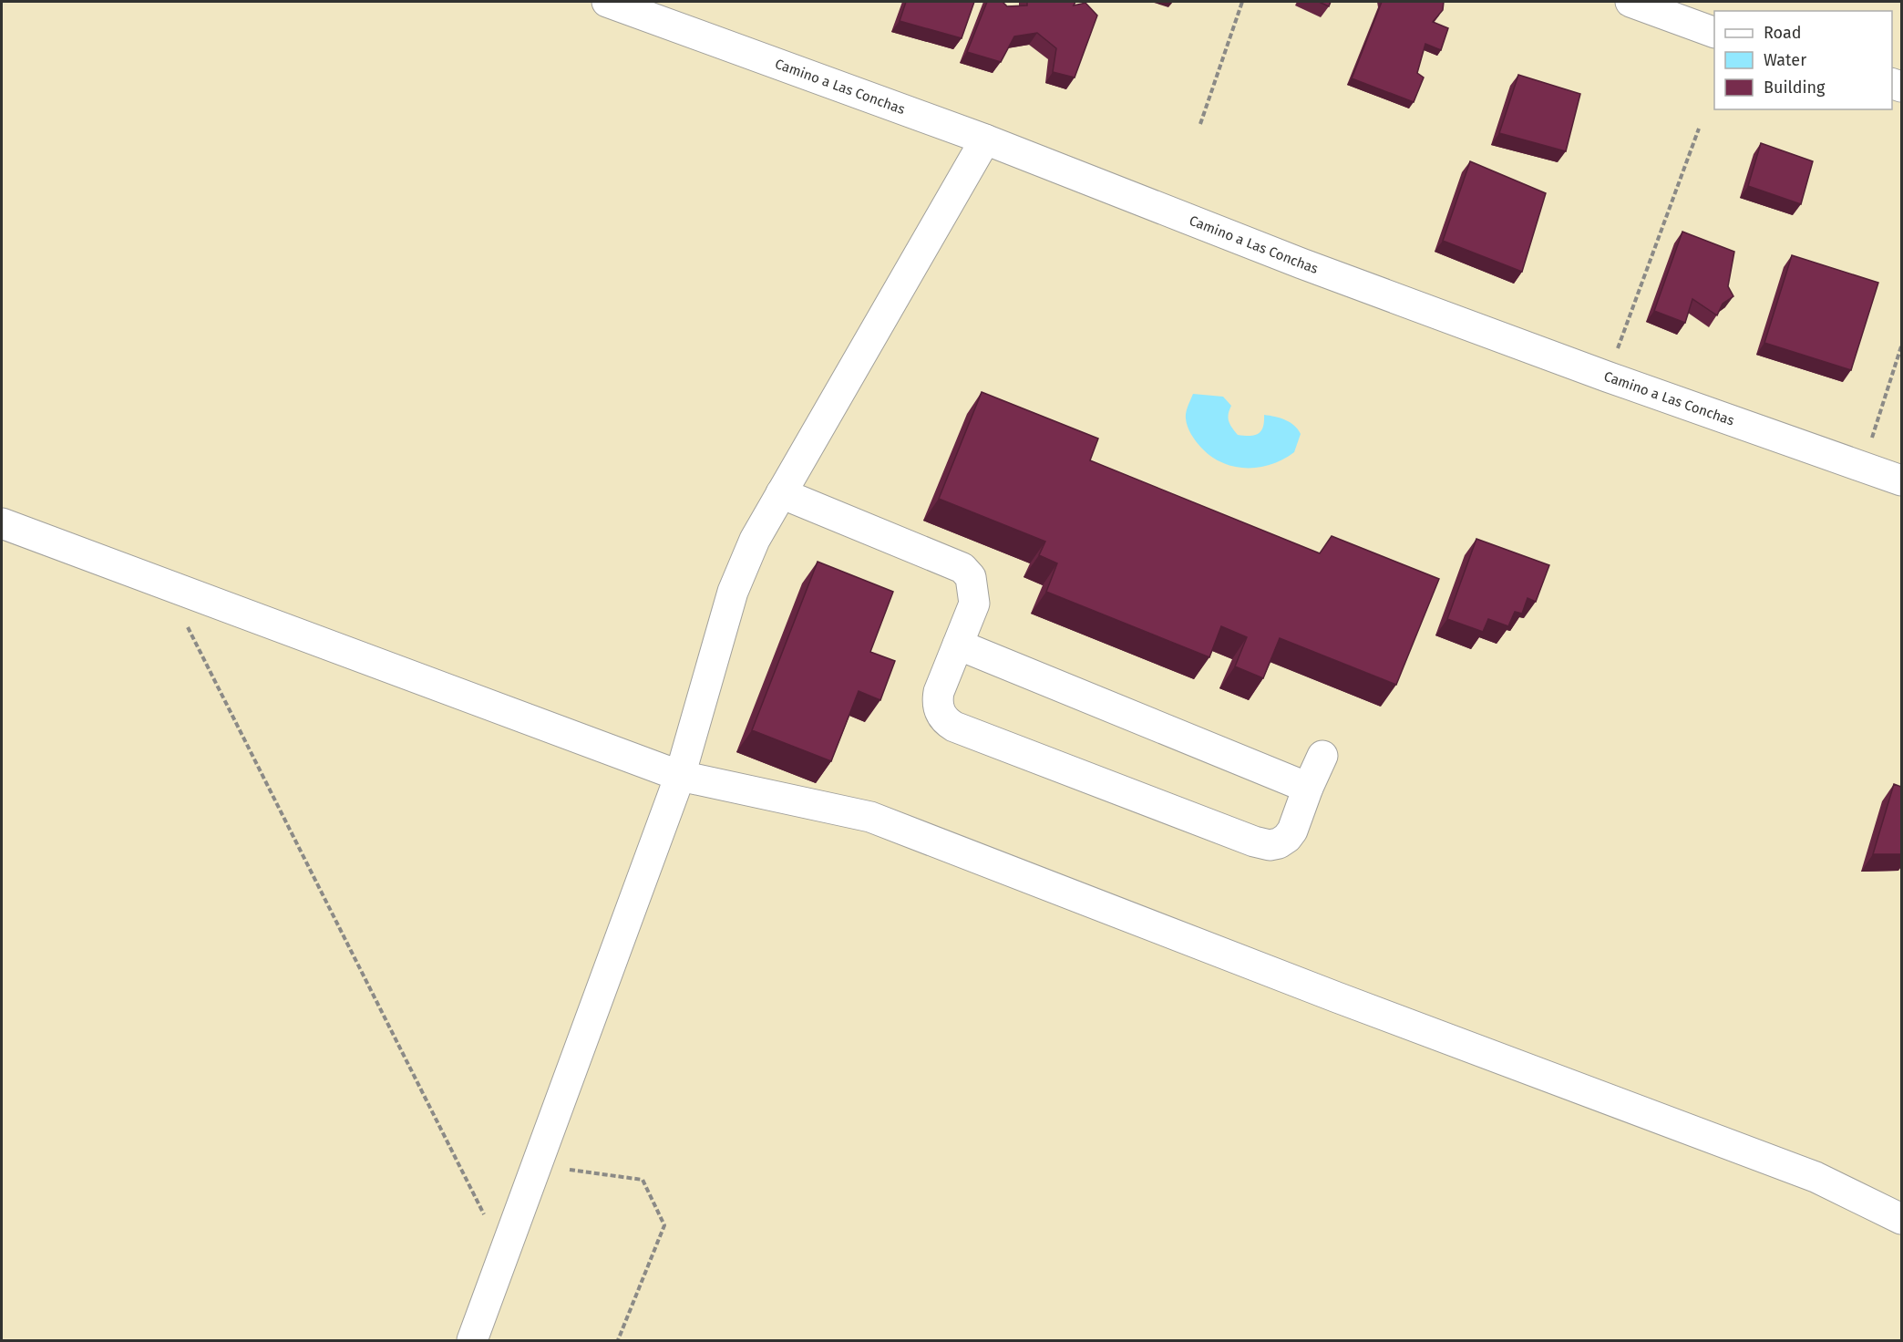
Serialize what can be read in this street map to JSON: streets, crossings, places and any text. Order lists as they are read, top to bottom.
{
  "streets": {
    "street": ["Camino a Las Conchas"]
  },
  "legend": ["Road", "Water", "Building"]
}
